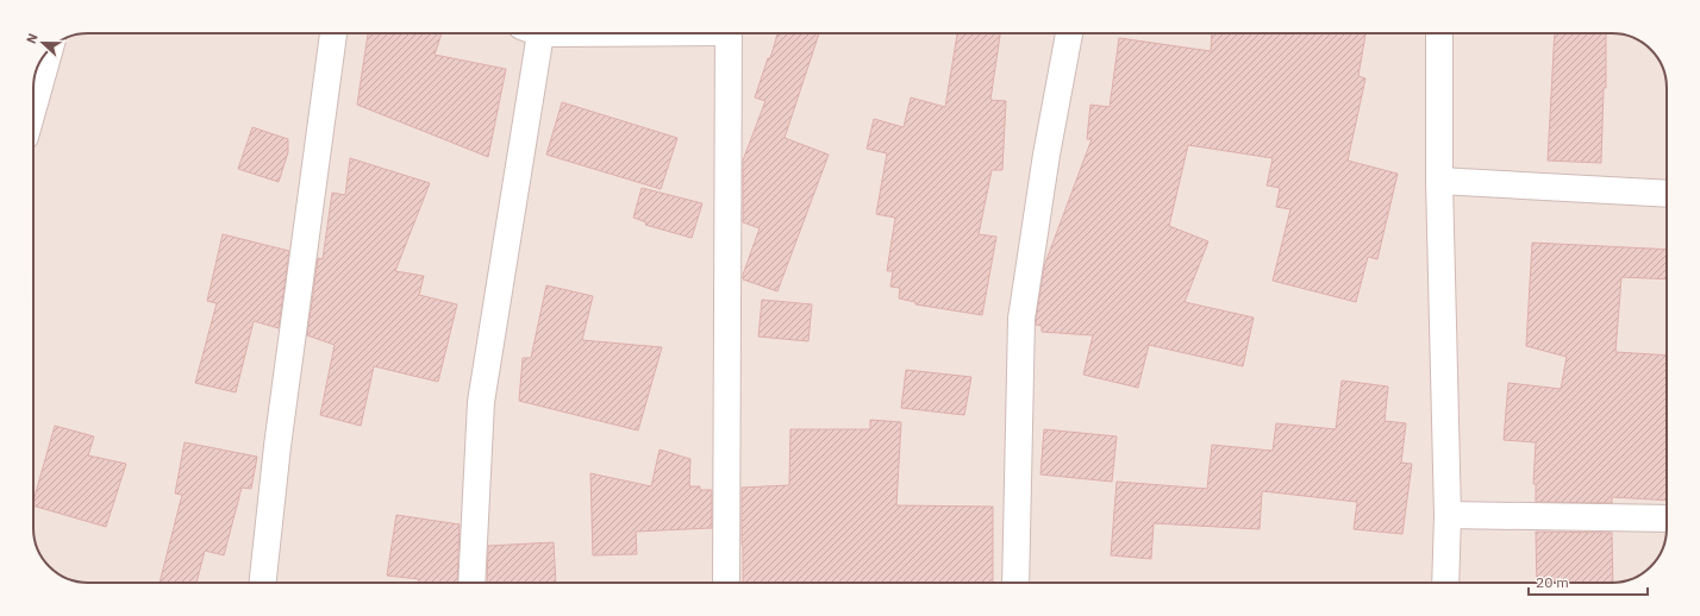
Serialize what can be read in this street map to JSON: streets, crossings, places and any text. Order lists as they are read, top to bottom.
{
  "scale_bar": "20 m",
  "north": "left"
}
